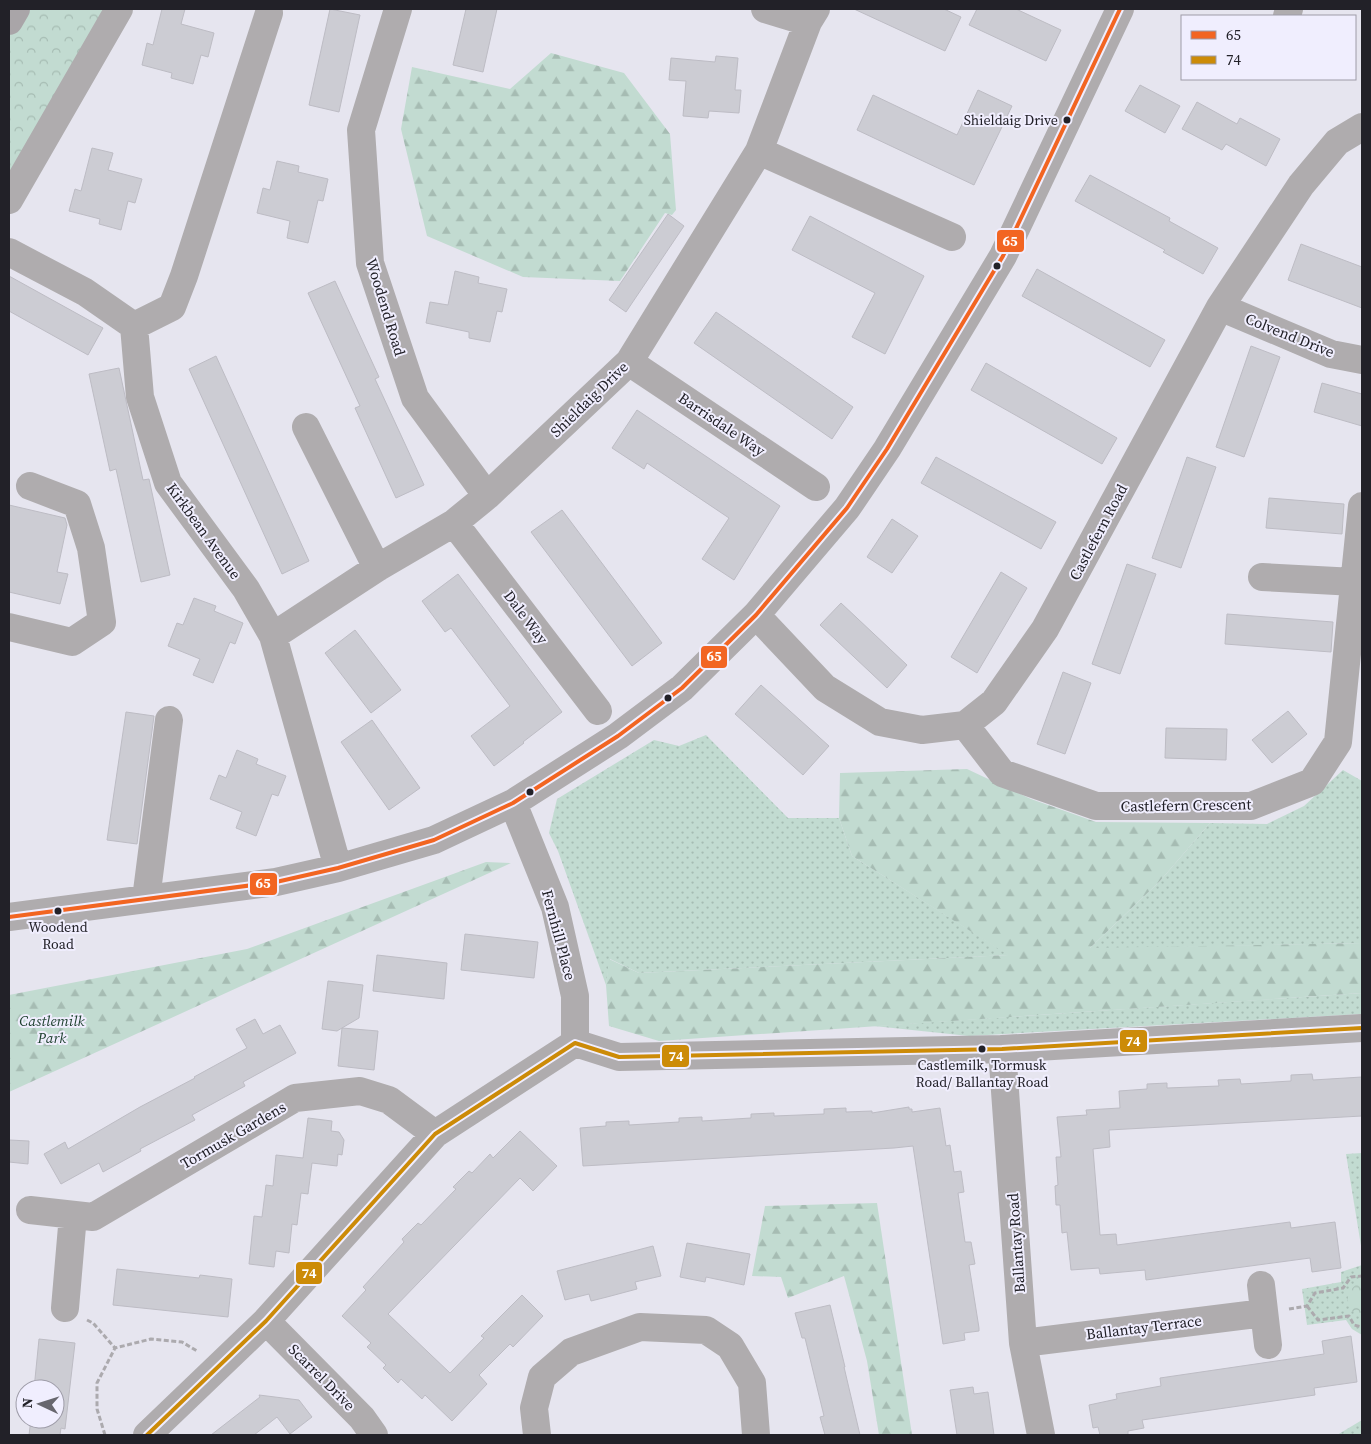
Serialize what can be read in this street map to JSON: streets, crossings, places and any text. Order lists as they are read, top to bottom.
{
  "streets": {
    "street": [
      "Woodend Road",
      "Colvend Drive",
      "Shieldaig Drive",
      "Barrisdale Way",
      "Kirkbean Avenue",
      "Castlefern Road",
      "Dale Way",
      "Castlefern Crescent",
      "Fernhill Place",
      "Tormusk Gardens",
      "Ballantay Road",
      "Ballantay Terrace",
      "Scarrel Drive"
    ]
  },
  "crossings": [
    ["Woodend Road", "Shieldaig Drive"],
    ["Colvend Drive", "Castlefern Road"],
    ["Shieldaig Drive", "Barrisdale Way"],
    ["Shieldaig Drive", "Kirkbean Avenue"],
    ["Shieldaig Drive", "Dale Way"],
    ["Castlefern Road", "Castlefern Crescent"],
    ["Ballantay Road", "Ballantay Terrace"]
  ],
  "parks": ["Castlemilk Park"],
  "places": ["Shieldaig Drive", "Woodend Road", "Castlemilk, Tormusk Road/ Ballantay Road"],
  "lines": ["transit line 65", "transit line 74"],
  "legend": ["65", "74"],
  "north": "left"
}
